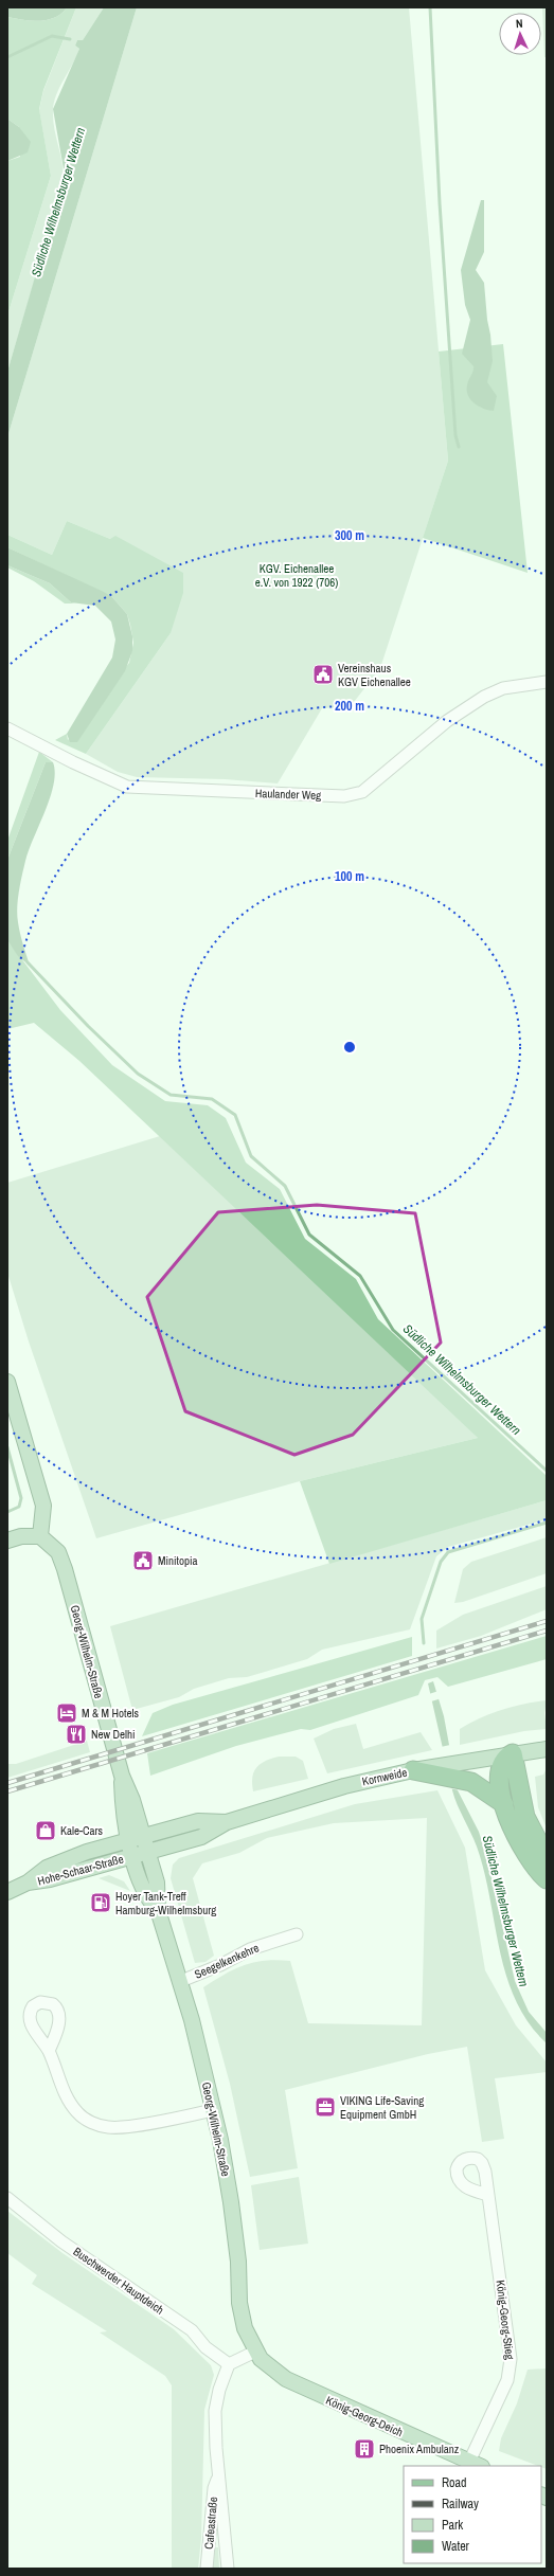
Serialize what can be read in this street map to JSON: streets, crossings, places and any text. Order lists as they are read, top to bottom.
{
  "streets": {
    "main road": [
      "Georg-Wilhelm-Straße",
      "Kornweide",
      "Hohe-Schaar-Straße",
      "König-Georg-Deich"
    ],
    "street": [
      "Haulander Weg",
      "Seegelkenkehre",
      "Buschwerder Hauptdeich",
      "König-Georg-Stieg",
      "Cafeastraße"
    ]
  },
  "crossings": [
    ["Georg-Wilhelm-Straße", "Kornweide"],
    ["Georg-Wilhelm-Straße", "Hohe-Schaar-Straße"],
    ["Georg-Wilhelm-Straße", "Seegelkenkehre"],
    ["Georg-Wilhelm-Straße", "König-Georg-Deich"],
    ["Kornweide", "Hohe-Schaar-Straße"],
    ["König-Georg-Stieg", "König-Georg-Deich"]
  ],
  "water": ["Südliche Wilhelmsburger Wettern"],
  "parks": ["KGV. Eichenallee e.V. von 1922 (706)"],
  "places": {
    "public building": ["Vereinshaus KGV Eichenallee", "Minitopia"],
    "hotel": ["M & M Hotels"],
    "restaurant": ["New Delhi"],
    "shop": ["Kale-Cars"],
    "fuel station": ["Hoyer Tank-Treff Hamburg-Wilhelmsburg"],
    "office": ["VIKING Life-Saving Equipment GmbH"],
    "building": ["Phoenix Ambulanz"]
  },
  "legend": [
    "Road",
    "Railway",
    "Park",
    "Water"
  ],
  "north": "top",
  "rings": ["300 m", "200 m", "100 m"]
}
